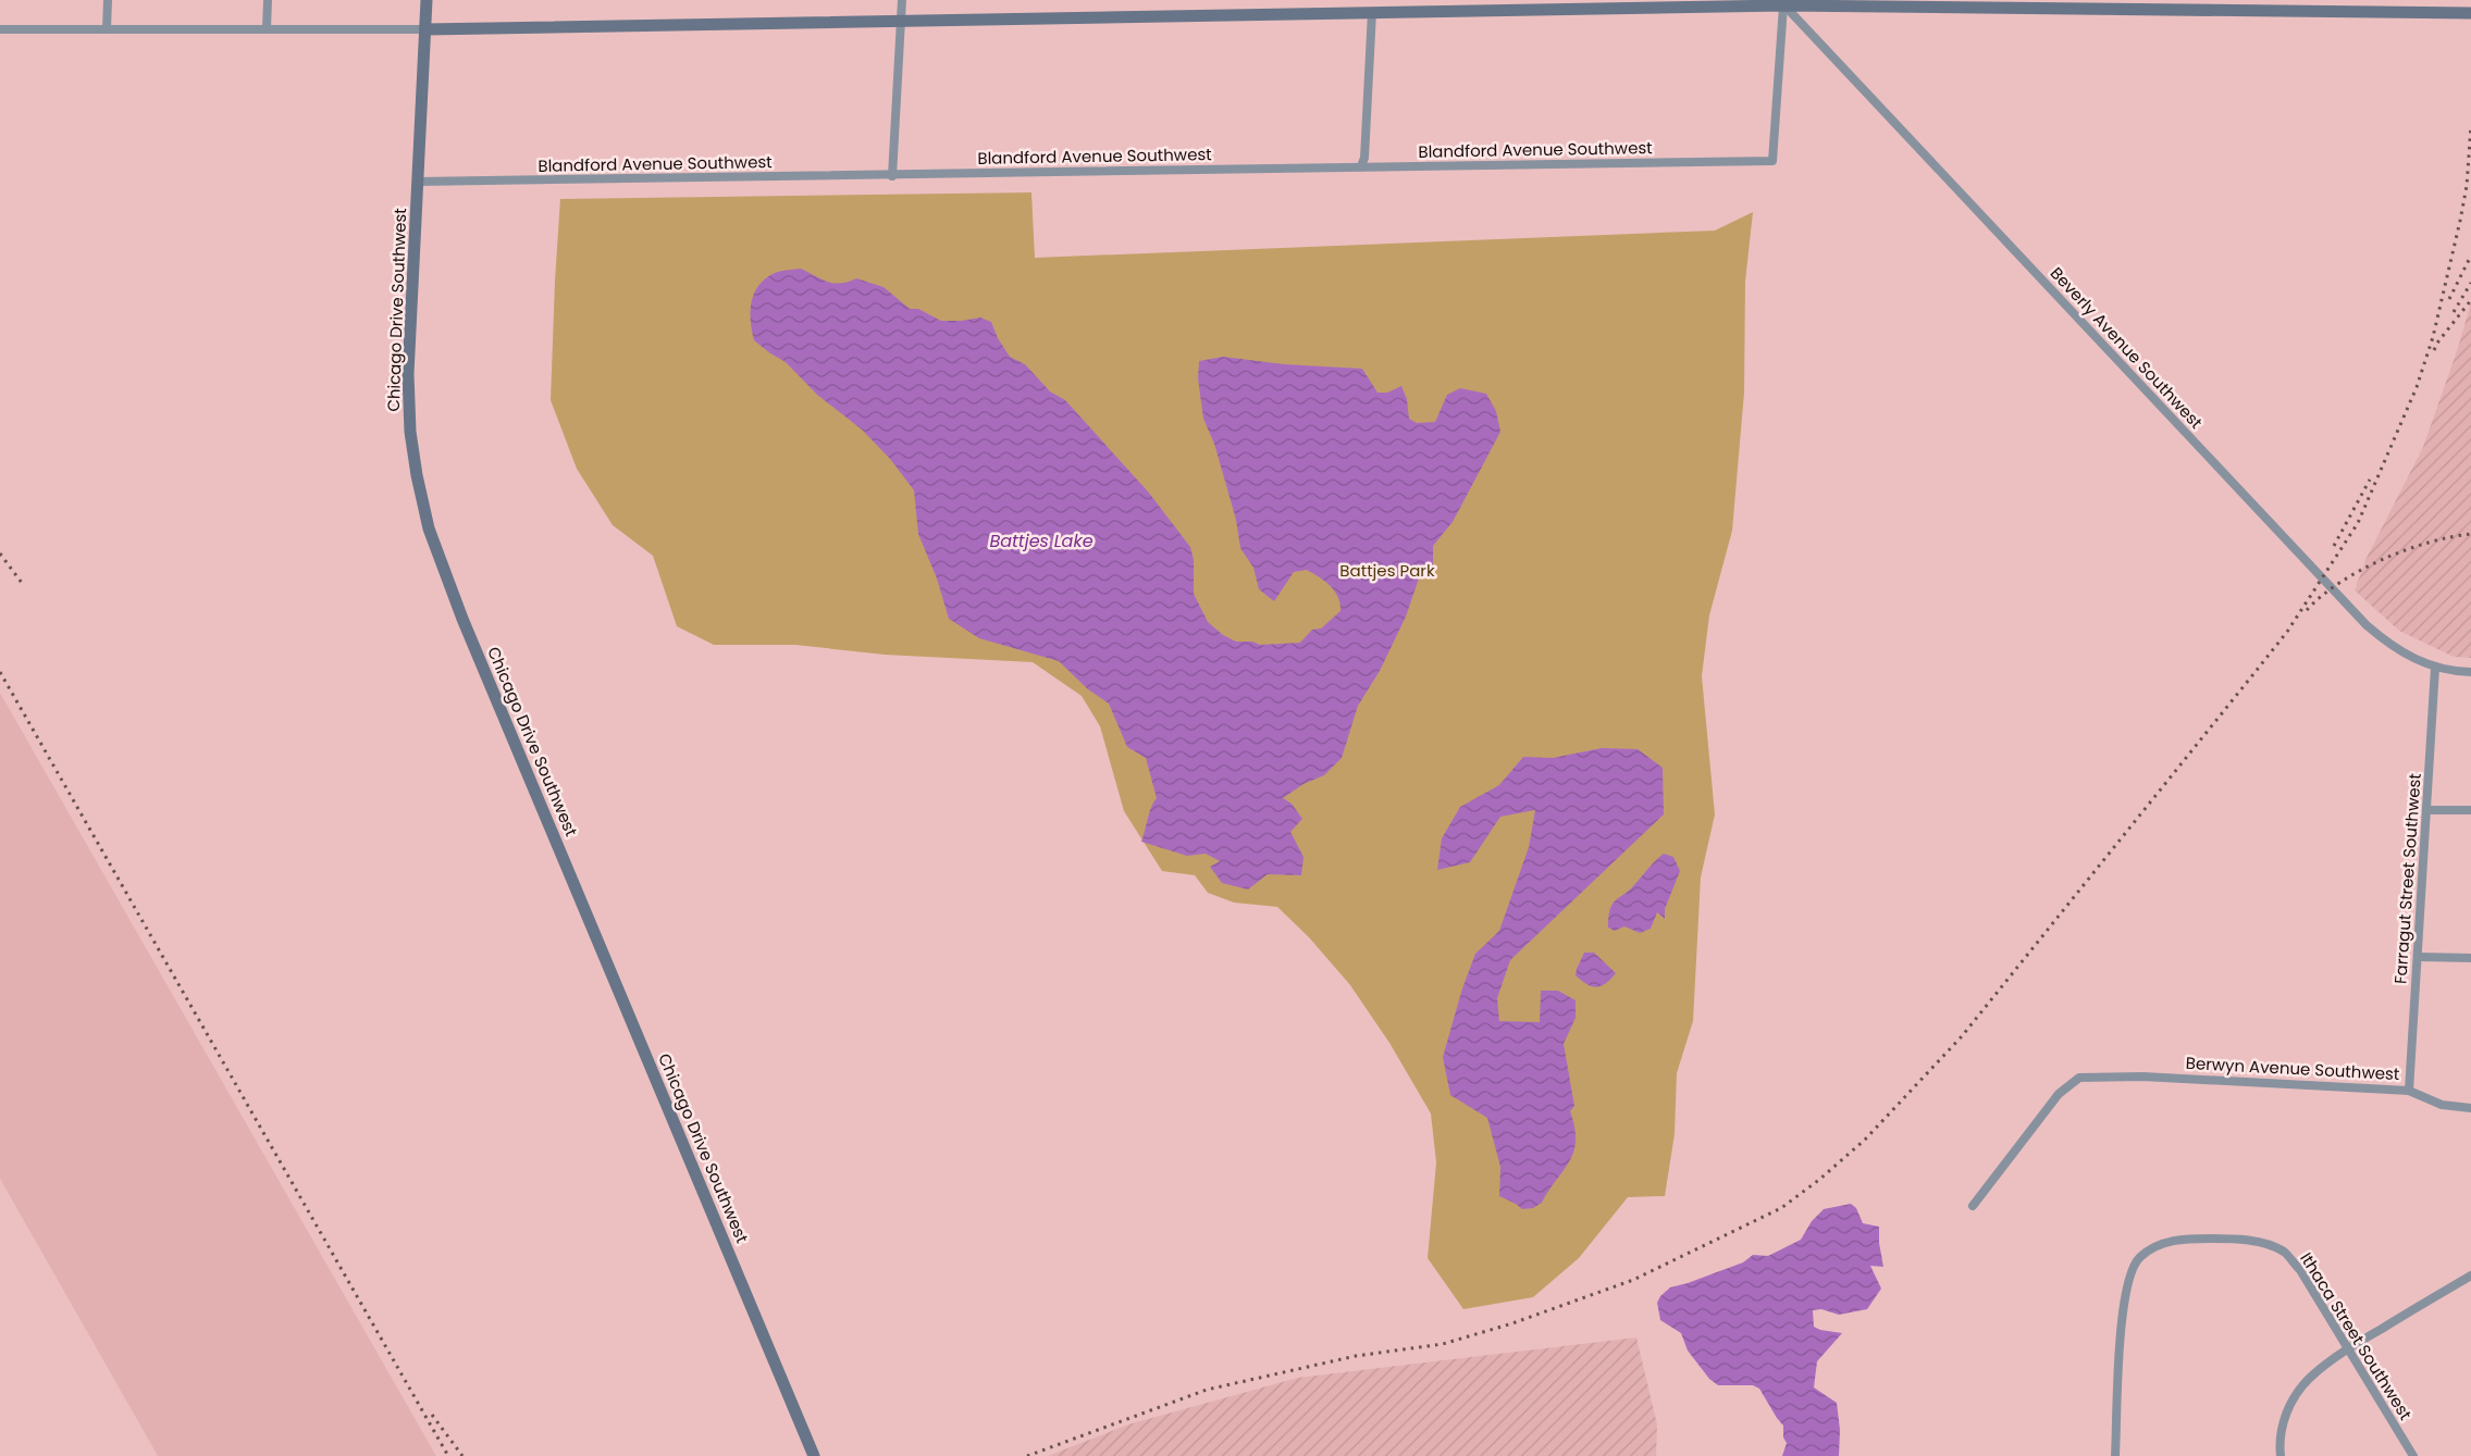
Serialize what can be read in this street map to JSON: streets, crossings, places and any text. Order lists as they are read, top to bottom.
{
  "streets": {
    "street": [
      "Blandford Avenue Southwest",
      "Chicago Drive Southwest",
      "Beverly Avenue Southwest",
      "Farragut Street Southwest",
      "Berwyn Avenue Southwest",
      "Ithaca Street Southwest"
    ]
  },
  "crossings": [
    ["Blandford Avenue Southwest", "Chicago Drive Southwest"],
    ["Blandford Avenue Southwest", "Beverly Avenue Southwest"],
    ["Beverly Avenue Southwest", "Farragut Street Southwest"],
    ["Farragut Street Southwest", "Berwyn Avenue Southwest"]
  ],
  "water": ["Battjes Lake"],
  "parks": ["Battjes Park"]
}
